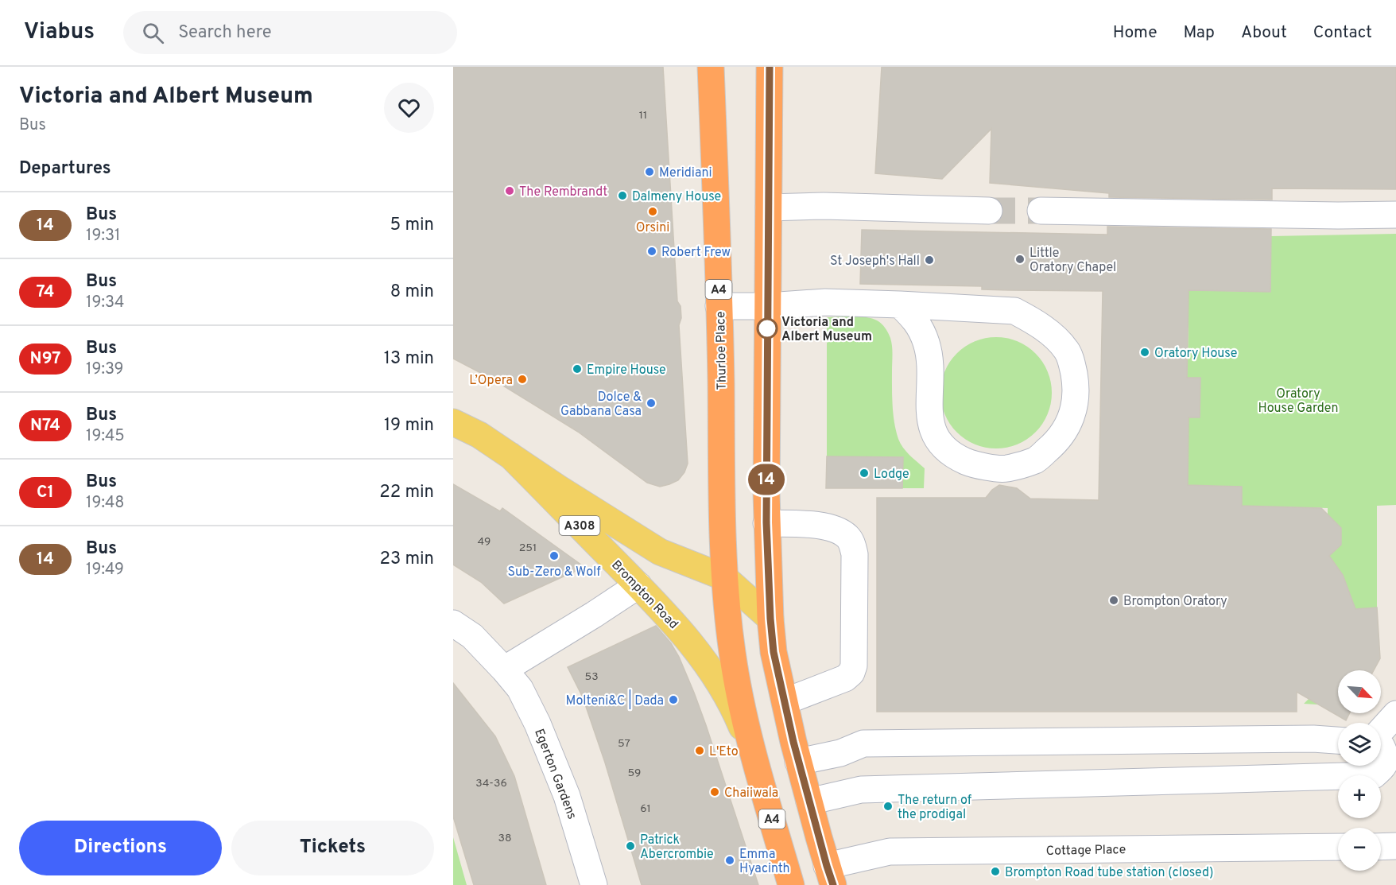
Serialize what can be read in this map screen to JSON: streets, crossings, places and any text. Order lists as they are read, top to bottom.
{
  "streets": {
    "highway": ["A4", "Thurloe Place", "Brompton Road"],
    "main road": ["A308"],
    "street": ["Egerton Gardens", "Cottage Place"]
  },
  "crossings": [
    ["Thurloe Place", "Brompton Road"]
  ],
  "parks": ["Oratory House Garden"],
  "places": [
    "Meridiani",
    "The Rembrandt",
    "Dalmeny House",
    "Orsini",
    "Robert Frew",
    "Little Oratory Chapel",
    "St Joseph's Hall",
    "Victoria and Albert Museum",
    "Oratory House",
    "Empire House",
    "L’Opera",
    "Dolce & Gabbana Casa",
    "Lodge",
    "Sub-Zero & Wolf",
    "Brompton Oratory",
    "Molteni&C | Dada",
    "L'Eto",
    "Chaiiwala",
    "The return of the prodigal",
    "Patrick Abercrombie",
    "Emma Hyacinth",
    "Brompton Road tube station (closed)"
  ],
  "lines": ["bus line 14"],
  "house_numbers": [
    "11",
    "49",
    "251",
    "53",
    "57",
    "59",
    "34-36",
    "61",
    "38"
  ],
  "north": "bottom right",
  "page": {
    "header": "Viabus",
    "search": "Search here",
    "nav": [
      "Home",
      "Map",
      "About",
      "Contact"
    ],
    "heading": [
      ["Victoria and Albert Museum", "Bus"],
      "Departures"
    ],
    "on_map": "14",
    "list": [
      {
        "mark": "14",
        "name": "Bus",
        "note": "19:31",
        "value": "5 min"
      },
      {
        "mark": "74",
        "name": "Bus",
        "note": "19:34",
        "value": "8 min"
      },
      {
        "mark": "N97",
        "name": "Bus",
        "note": "19:39",
        "value": "13 min"
      },
      {
        "mark": "N74",
        "name": "Bus",
        "note": "19:45",
        "value": "19 min"
      },
      {
        "mark": "C1",
        "name": "Bus",
        "note": "19:48",
        "value": "22 min"
      },
      {
        "mark": "14",
        "name": "Bus",
        "note": "19:49",
        "value": "23 min"
      }
    ],
    "map_buttons": ["+", "−"],
    "buttons": ["Directions", "Tickets"]
  }
}
